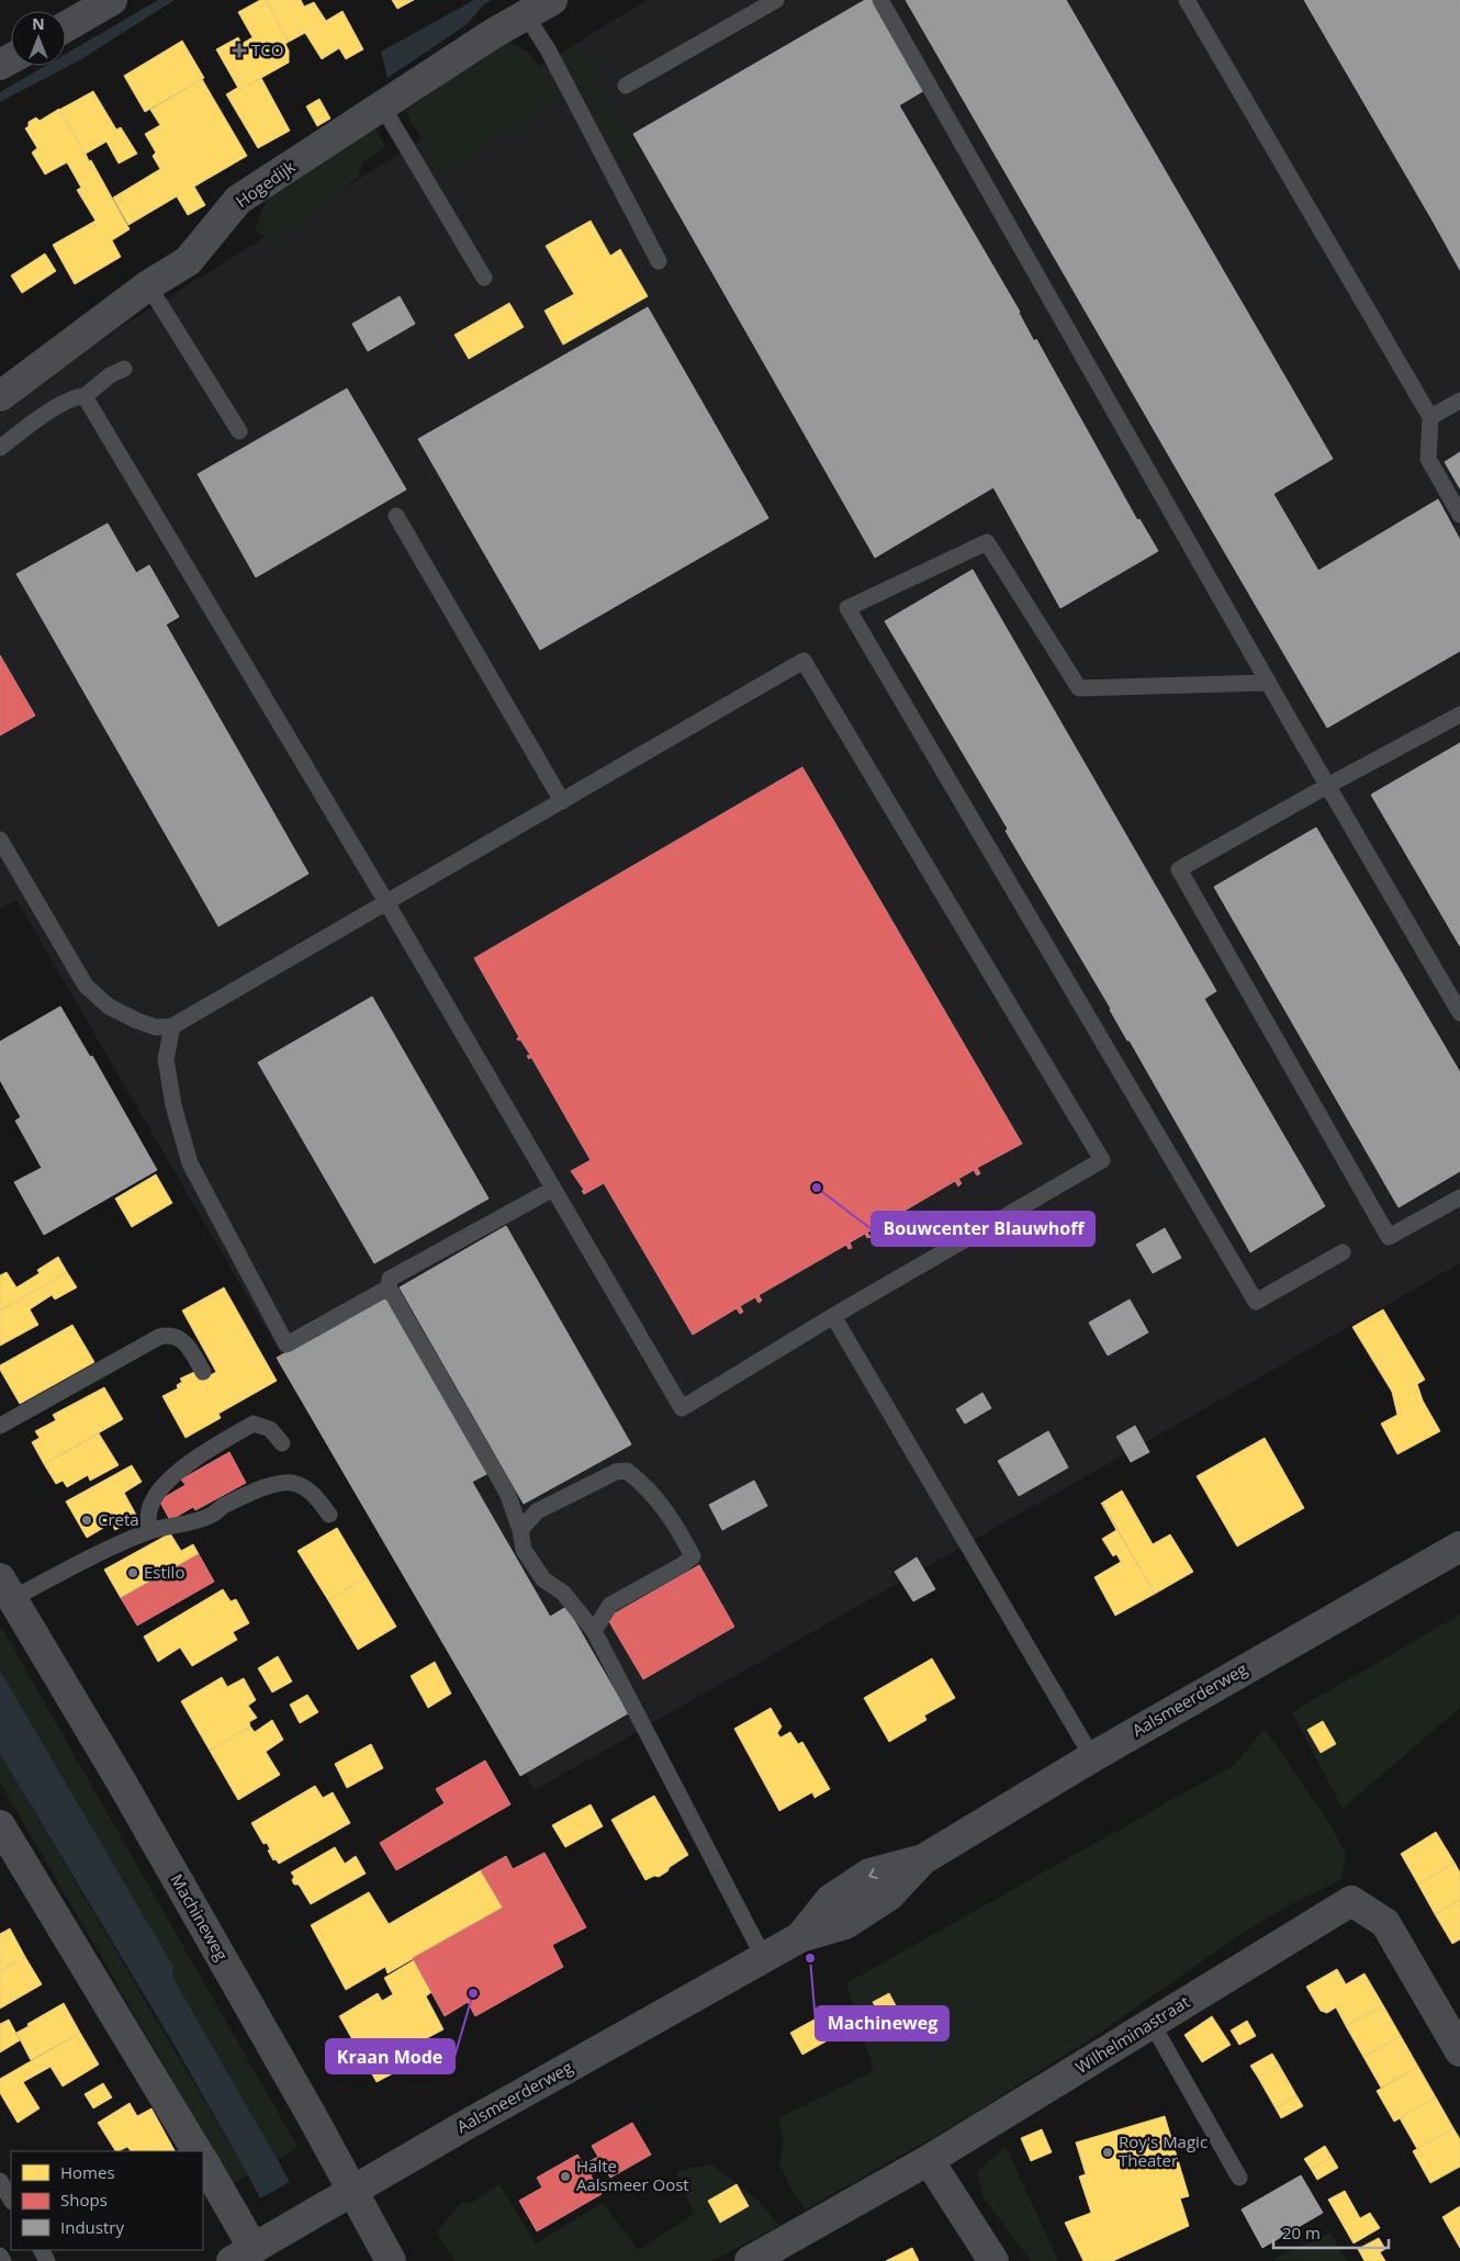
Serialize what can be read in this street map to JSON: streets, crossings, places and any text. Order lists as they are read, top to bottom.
{
  "streets": {
    "street": [
      "Hogedijk",
      "Aalsmeerderweg",
      "Machineweg",
      "Wilhelminastraat"
    ]
  },
  "crossings": [
    ["Aalsmeerderweg", "Machineweg"]
  ],
  "places": {
    "health": ["TCO"],
    "other": [
      "Bouwcenter Blauwhoff",
      "Creta",
      "Estilo",
      "Machineweg",
      "Kraan Mode",
      "Roy's Magic Theater",
      "Halte Aalsmeer Oost"
    ]
  },
  "legend": ["Homes", "Shops", "Industry"],
  "scale_bar": "20 m",
  "north": "top"
}
